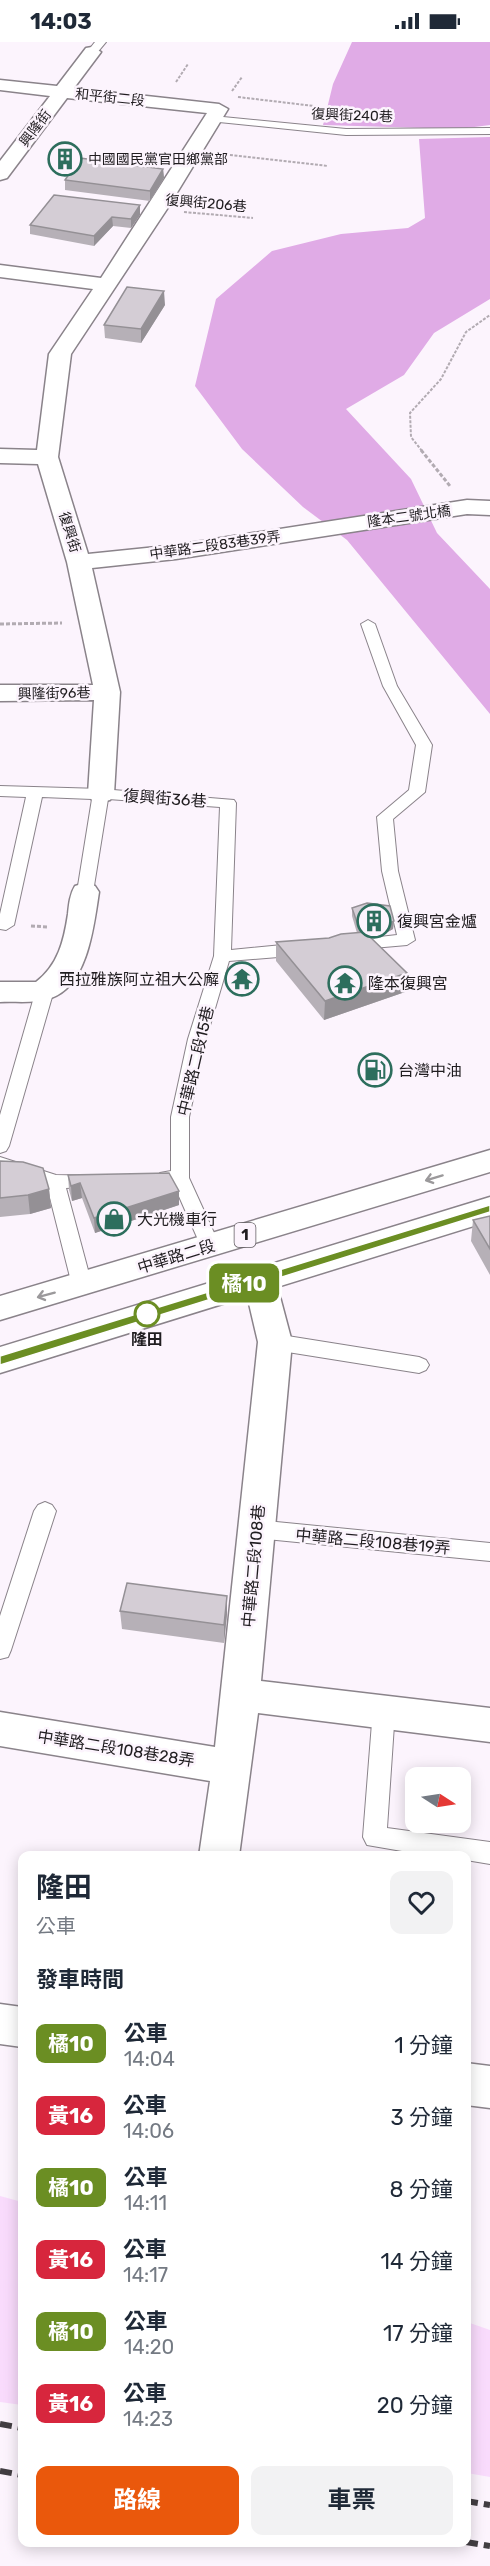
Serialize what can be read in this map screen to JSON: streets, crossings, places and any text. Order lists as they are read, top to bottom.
{
  "streets": {
    "street": [
      "和平街二段",
      "興隆街",
      "隆本二號北橋",
      "復興街",
      "中華路二段83巷39弄",
      "興隆街96巷",
      "1",
      "中華路二段",
      "中華路二段108巷",
      "中華路二段108巷28弄"
    ],
    "lane": [
      "復興街240巷",
      "復興街36巷",
      "中華路二段15巷",
      "中華路二段108巷19弄"
    ],
    "path": ["復興街206巷"]
  },
  "crossings": [
    ["和平街二段", "復興街240巷"],
    ["和平街二段", "興隆街"],
    ["和平街二段", "復興街"],
    ["復興街240巷", "復興街"],
    ["復興街206巷", "復興街"],
    ["隆本二號北橋", "中華路二段83巷39弄"],
    ["復興街", "中華路二段83巷39弄"],
    ["復興街", "興隆街96巷"],
    ["復興街", "復興街36巷"],
    ["復興街36巷", "中華路二段15巷"],
    ["中華路二段108巷19弄", "中華路二段108巷"],
    ["中華路二段108巷", "中華路二段108巷28弄"]
  ],
  "places": {
    "building": ["中國國民黨官田鄉黨部", "復興宮金爐"],
    "temple": ["西拉雅族阿立祖大公廨", "隆本復興宮"],
    "fuel station": ["台灣中油"],
    "shop": ["大光機車行"],
    "other": ["隆田"]
  },
  "lines": ["bus line 橘10"],
  "north": "right",
  "page": {
    "status": "14:03",
    "on_map": "橘10",
    "heading": [
      ["隆田", "公車"],
      "發車時間"
    ],
    "list": [
      {
        "mark": "橘10",
        "name": "公車",
        "note": "14:04",
        "value": "1 分鐘"
      },
      {
        "mark": "黃16",
        "name": "公車",
        "note": "14:06",
        "value": "3 分鐘"
      },
      {
        "mark": "橘10",
        "name": "公車",
        "note": "14:11",
        "value": "8 分鐘"
      },
      {
        "mark": "黃16",
        "name": "公車",
        "note": "14:17",
        "value": "14 分鐘"
      },
      {
        "mark": "橘10",
        "name": "公車",
        "note": "14:20",
        "value": "17 分鐘"
      },
      {
        "mark": "黃16",
        "name": "公車",
        "note": "14:23",
        "value": "20 分鐘"
      }
    ],
    "buttons": ["路線", "車票"]
  }
}
